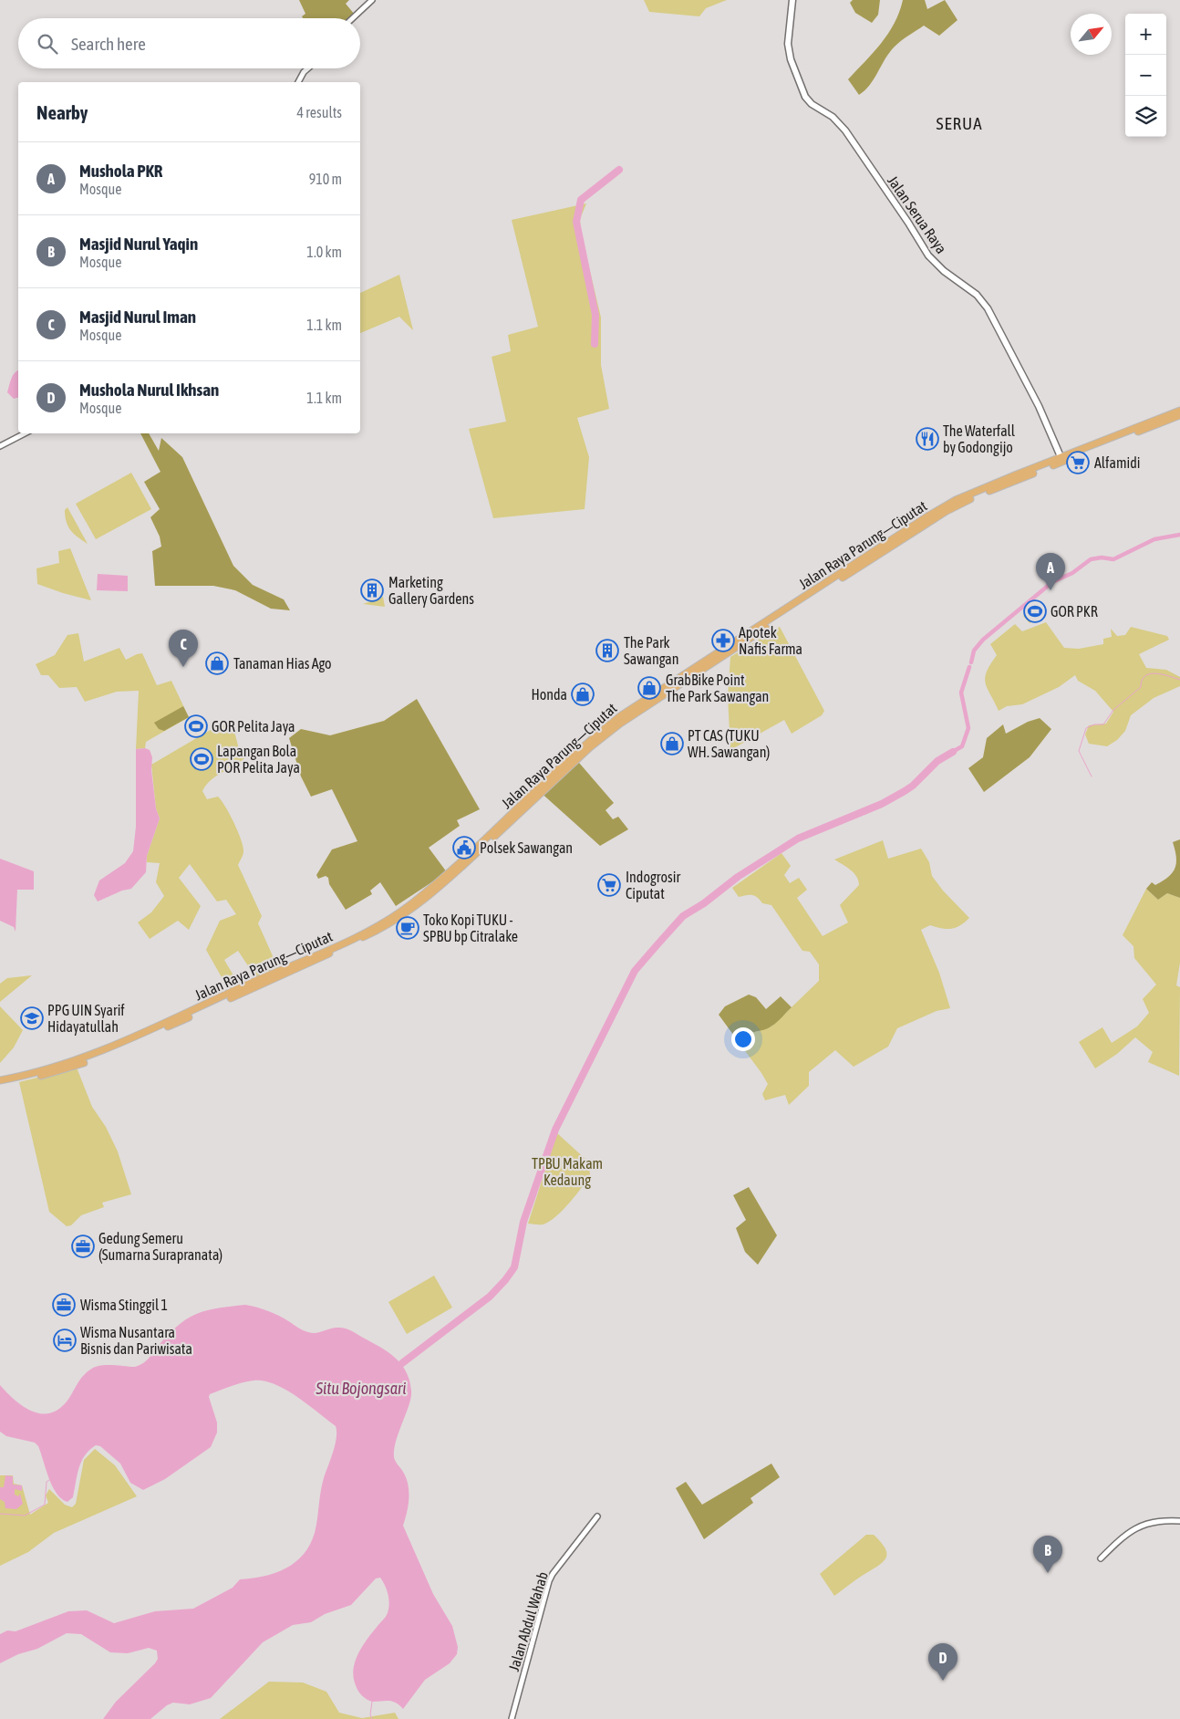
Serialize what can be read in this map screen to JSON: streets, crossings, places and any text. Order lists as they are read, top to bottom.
{
  "streets": {
    "highway": ["Jalan Raya Parung—Ciputat"],
    "main road": ["Jalan Serua Raya"],
    "street": ["Jalan Abdul Wahab"]
  },
  "crossings": [
    ["Jalan Serua Raya", "Jalan Raya Parung—Ciputat"]
  ],
  "districts": ["SERUA"],
  "water": ["Situ Bojongsari"],
  "parks": ["TPBU Makam Kedaung"],
  "places": {
    "restaurant": ["The Waterfall by Godongijo"],
    "supermarket": ["Alfamidi", "Indogrosir Ciputat"],
    "building": ["Marketing Gallery Gardens", "The Park Sawangan"],
    "sports": ["GOR PKR", "GOR Pelita Jaya", "Lapangan Bola POR Pelita Jaya"],
    "pharmacy": ["Apotek Nafis Farma"],
    "shop": [
      "Tanaman Hias Ago",
      "GrabBike Point The Park Sawangan",
      "Honda",
      "PT CAS (TUKU WH. Sawangan)"
    ],
    "public building": ["Polsek Sawangan"],
    "cafe": ["Toko Kopi TUKU - SPBU bp Citralake"],
    "school or university": ["PPG UIN Syarif Hidayatullah"],
    "office": ["Gedung Semeru (Sumarna Surapranata)", "Wisma Stinggil 1"],
    "hotel": ["Wisma Nusantara Bisnis dan Pariwisata"]
  },
  "north": "top right",
  "page": {
    "map_buttons": ["+", "−"],
    "search": "Search here",
    "heading": ["Nearby", "4 results"],
    "list": [
      {
        "mark": "A",
        "name": "Mushola PKR",
        "note": "Mosque",
        "value": "910 m"
      },
      {
        "mark": "B",
        "name": "Masjid Nurul Yaqin",
        "note": "Mosque",
        "value": "1.0 km"
      },
      {
        "mark": "C",
        "name": "Masjid Nurul Iman",
        "note": "Mosque",
        "value": "1.1 km"
      },
      {
        "mark": "D",
        "name": "Mushola Nurul Ikhsan",
        "note": "Mosque",
        "value": "1.1 km"
      }
    ],
    "pins": [
      "A",
      "C",
      "B",
      "D"
    ]
  }
}
